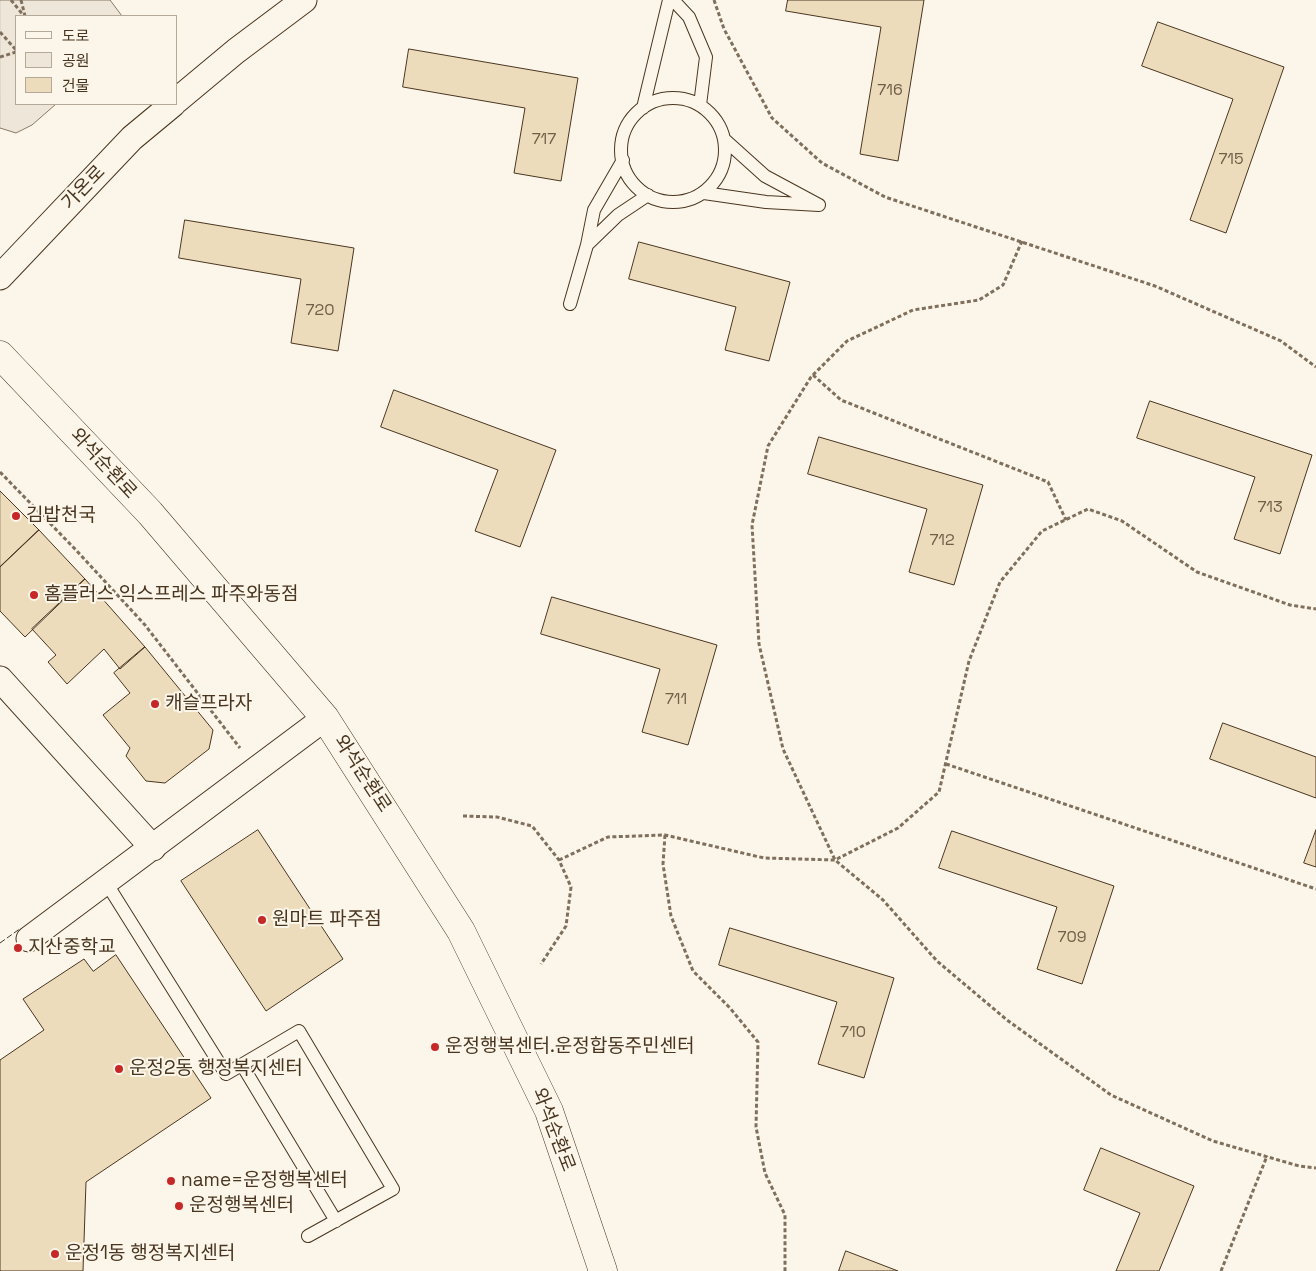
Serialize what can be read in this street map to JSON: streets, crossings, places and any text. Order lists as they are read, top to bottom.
{
  "streets": {
    "street": ["가온로", "와석순환로"]
  },
  "places": [
    "김밥천국",
    "홈플러스 익스프레스 파주와동점",
    "캐슬프라자",
    "원마트 파주점",
    "지산중학교",
    "운정행복센터.운정합동주민센터",
    "운정2동 행정복지센터",
    "name=운정행복센터",
    "운정행복센터",
    "운정1동 행정복지센터"
  ],
  "house_numbers": [
    "716",
    "717",
    "715",
    "720",
    "713",
    "712",
    "711",
    "709",
    "710"
  ],
  "legend": ["도로", "공원", "건물"]
}
